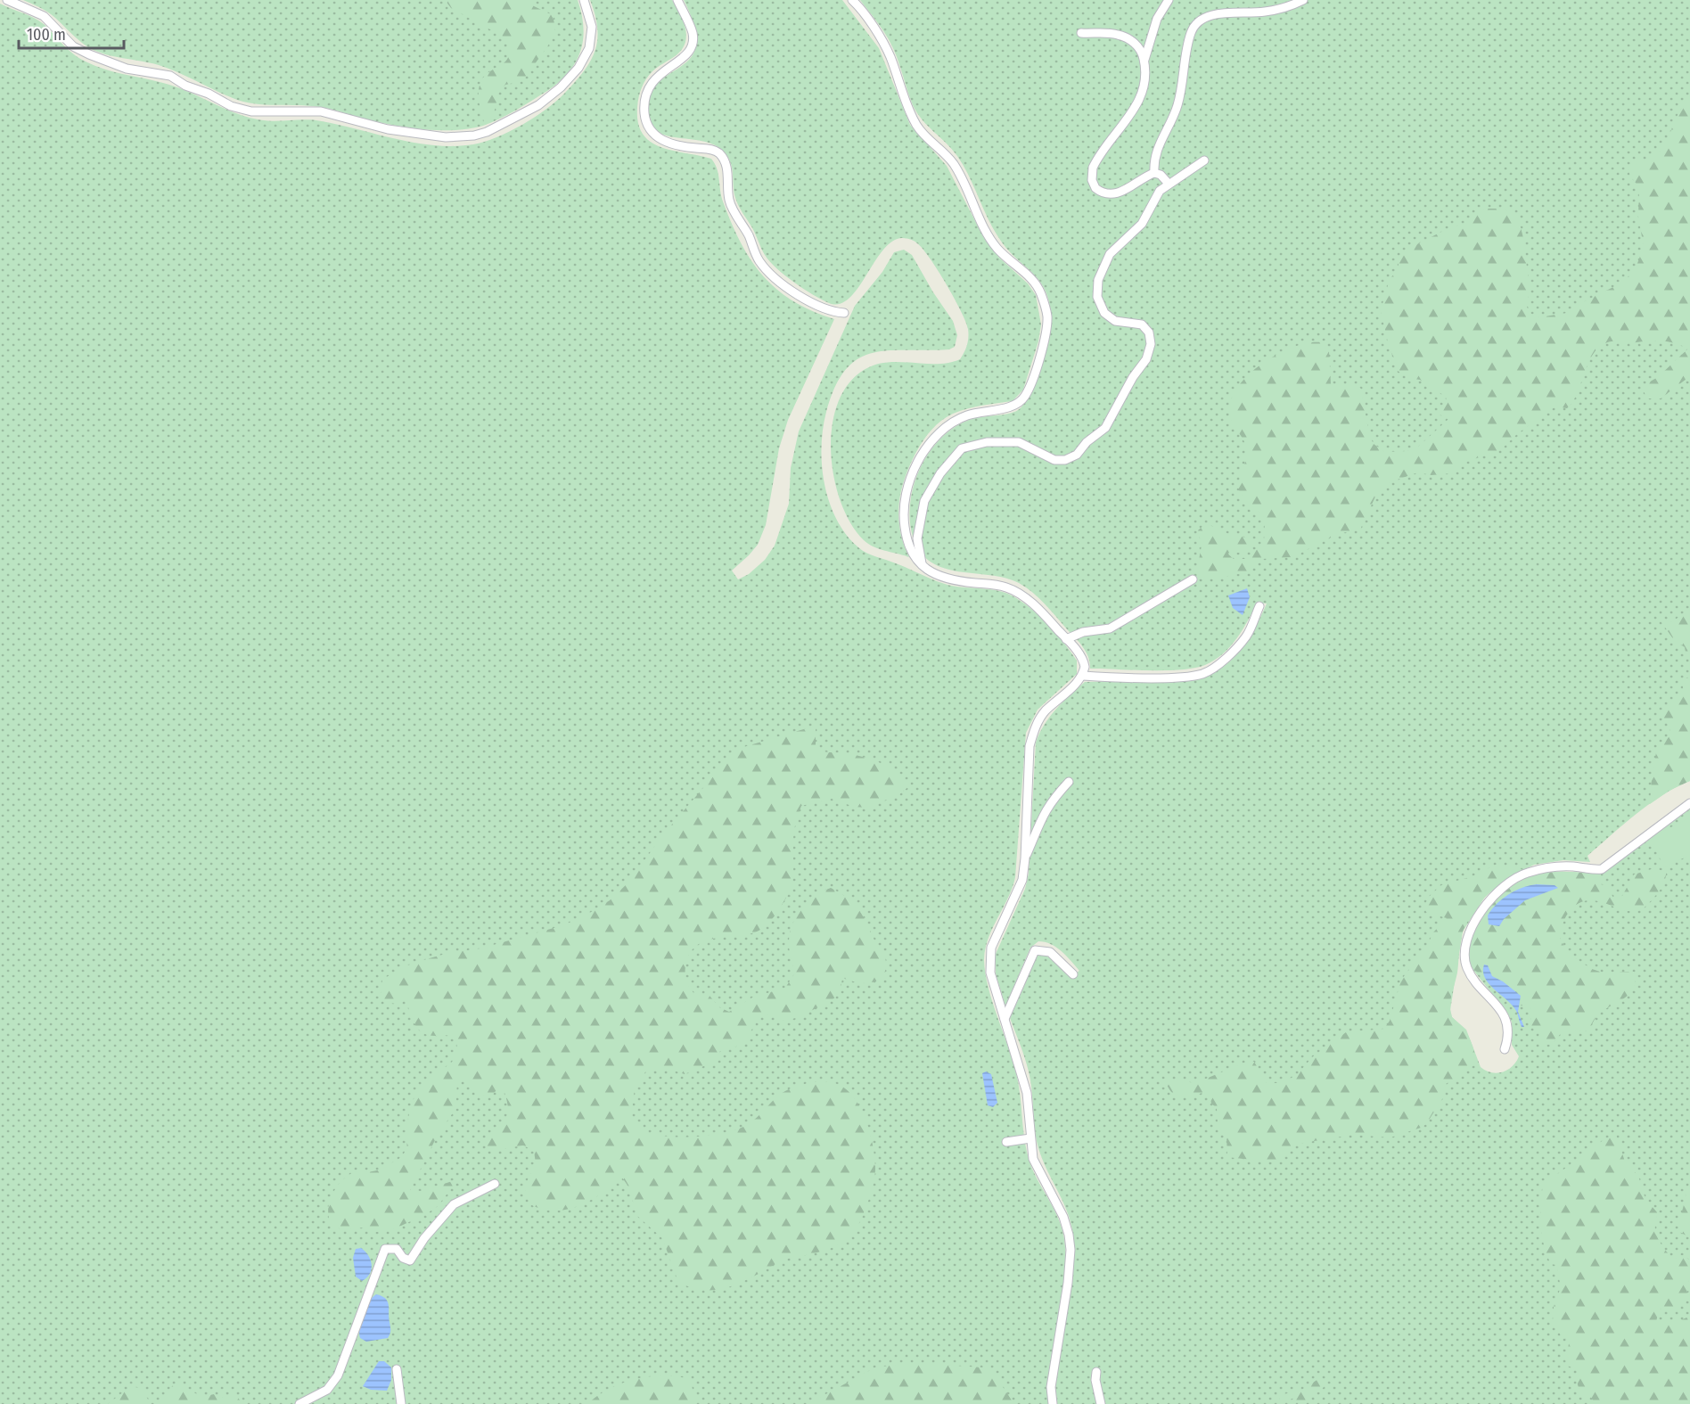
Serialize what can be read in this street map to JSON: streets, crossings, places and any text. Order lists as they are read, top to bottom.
{
  "scale_bar": "100 m"
}
